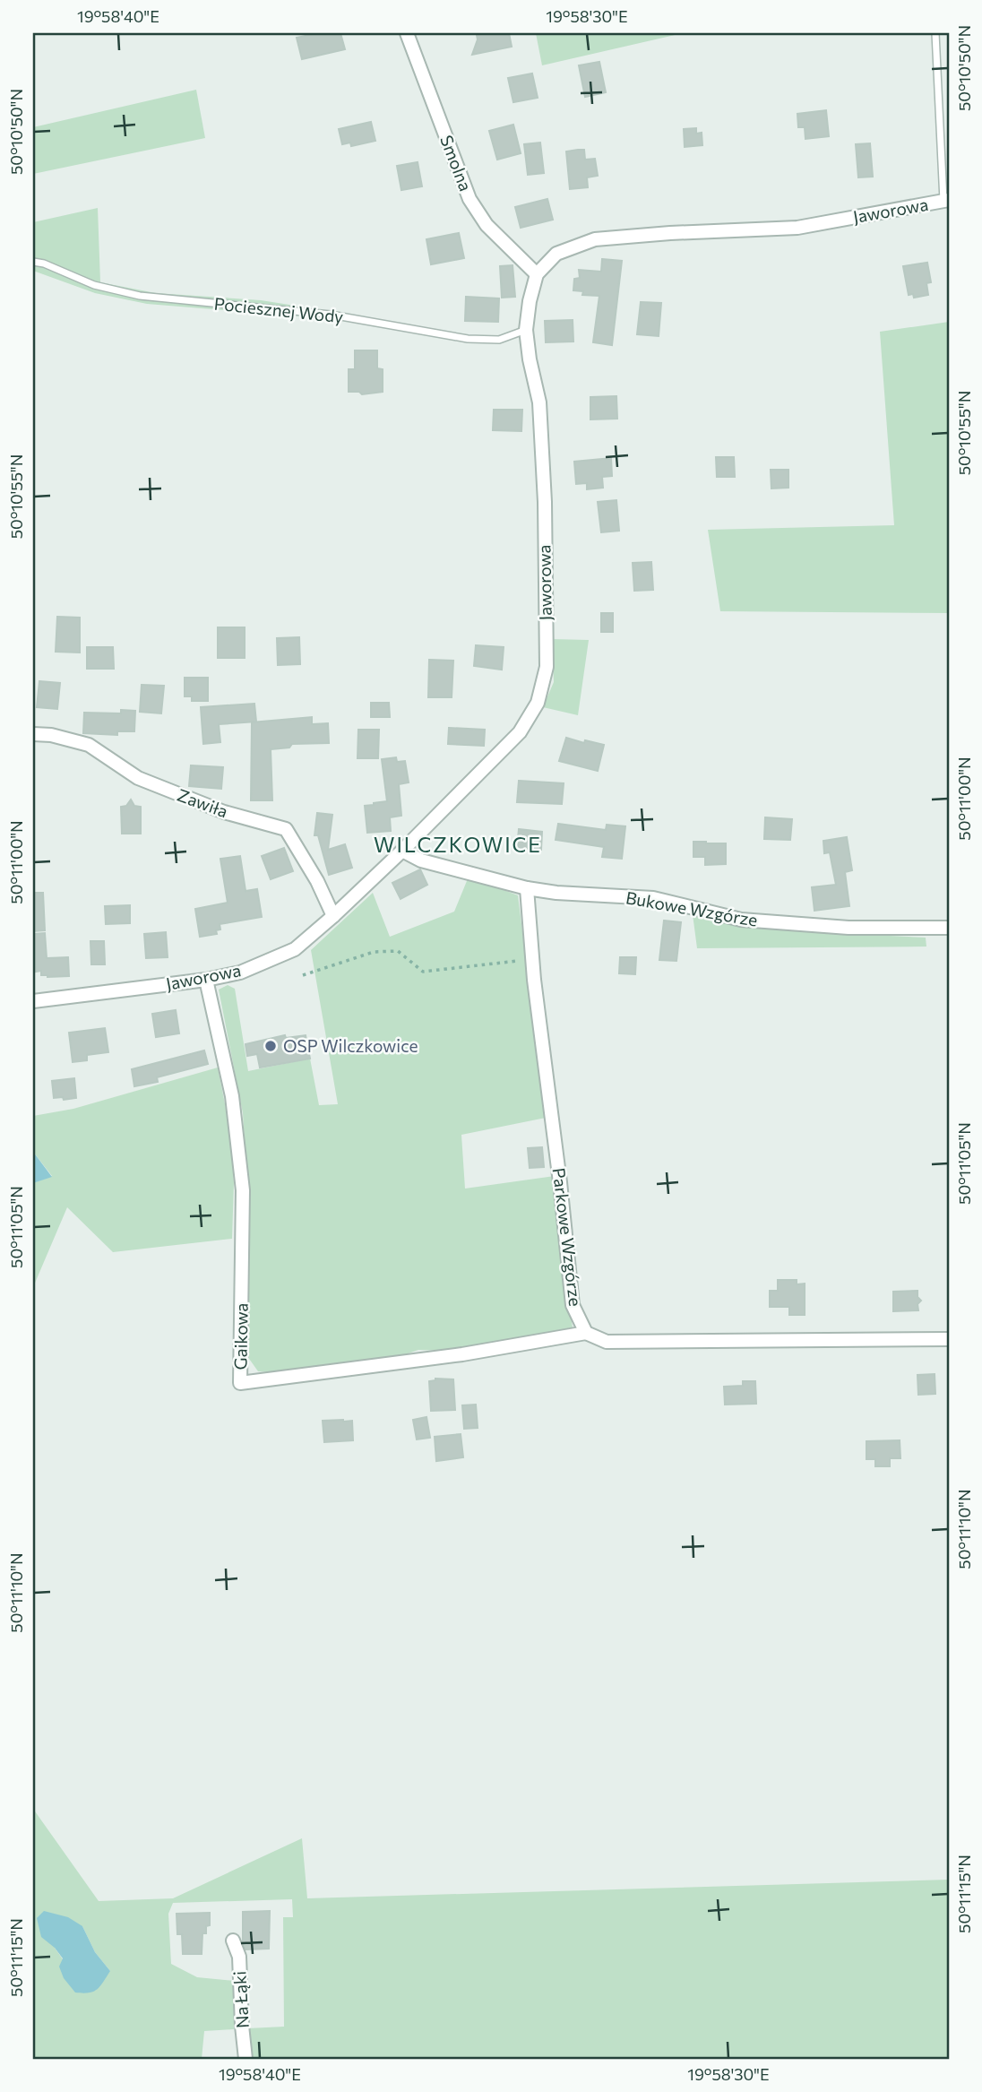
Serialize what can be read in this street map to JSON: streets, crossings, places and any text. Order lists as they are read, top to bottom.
{
  "streets": {
    "street": [
      "Smolna",
      "Jaworowa",
      "Zawiła",
      "Bukowe Wzgórze",
      "Parkowe Wzgórze",
      "Gaikowa",
      "Na Łąki"
    ],
    "lane": ["Pociesznej Wody"]
  },
  "crossings": [
    ["Smolna", "Jaworowa"],
    ["Jaworowa", "Pociesznej Wody"],
    ["Jaworowa", "Zawiła"],
    ["Jaworowa", "Bukowe Wzgórze"],
    ["Jaworowa", "Gaikowa"],
    ["Bukowe Wzgórze", "Parkowe Wzgórze"],
    ["Parkowe Wzgórze", "Gaikowa"]
  ],
  "districts": ["WILCZKOWICE"],
  "places": ["OSP Wilczkowice"],
  "coordinates": [
    "19°58'40\"E",
    "19°58'30\"E",
    "50°10'50\"N",
    "50°10'55\"N",
    "50°11'00\"N",
    "50°11'05\"N",
    "50°11'10\"N",
    "50°11'15\"N"
  ]
}
